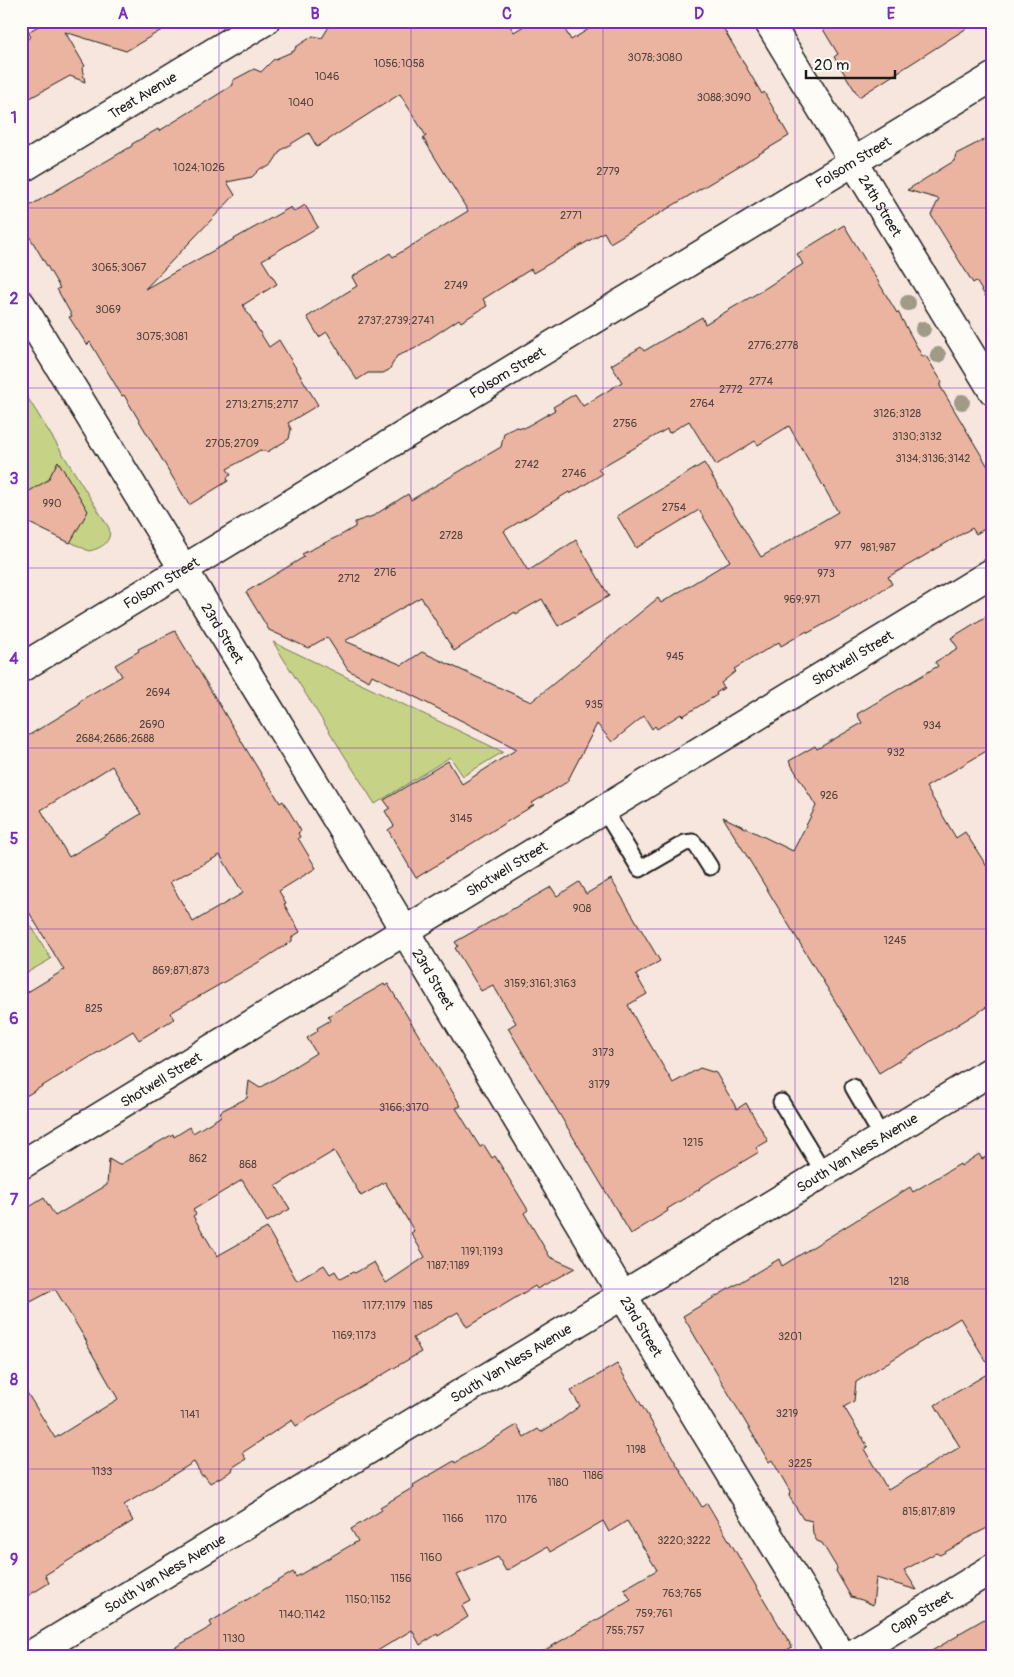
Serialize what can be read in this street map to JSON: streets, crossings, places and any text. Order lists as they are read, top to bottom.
{
  "streets": {
    "street": [
      "Treat Avenue",
      "Folsom Street",
      "24th Street",
      "23rd Street",
      "Shotwell Street",
      "South Van Ness Avenue",
      "Capp Street"
    ]
  },
  "crossings": [
    ["Folsom Street", "24th Street"],
    ["Folsom Street", "23rd Street"],
    ["23rd Street", "Shotwell Street"],
    ["23rd Street", "South Van Ness Avenue"]
  ],
  "house_numbers": [
    "3078;3080",
    "1056;1058",
    "1046",
    "3088;3090",
    "1040",
    "1024;1026",
    "2779",
    "2771",
    "3065;3067",
    "2749",
    "3069",
    "2737;2739;2741",
    "3075;3081",
    "2776;2778",
    "2774",
    "2772",
    "2764",
    "2713;2715;2717",
    "3126;3128",
    "2756",
    "3130;3132",
    "2705;2709",
    "3134;3136;3142",
    "2742",
    "2746",
    "990",
    "2754",
    "2728",
    "977",
    "981;987",
    "2716",
    "973",
    "2712",
    "969;971",
    "945",
    "2694",
    "935",
    "2690",
    "934",
    "2684;2686;2688",
    "932",
    "926",
    "3145",
    "908",
    "1245",
    "869;871;873",
    "3159;3161;3163",
    "825",
    "3173",
    "3179",
    "3166;3170",
    "1215",
    "862",
    "868",
    "1191;1193",
    "1187;1189",
    "1218",
    "1177;1179",
    "1185",
    "1169;1173",
    "3201",
    "3219",
    "1141",
    "1198",
    "3225",
    "1133",
    "1186",
    "1180",
    "1176",
    "815;817;819",
    "1166",
    "1170",
    "3220;3222",
    "1160",
    "1156",
    "763;765",
    "1150;1152",
    "759;761",
    "1140;1142",
    "755;757",
    "1130"
  ],
  "scale_bar": "20 m",
  "grid": {
    "columns": [
      "A",
      "B",
      "C",
      "D",
      "E"
    ],
    "rows": [
      "1",
      "2",
      "3",
      "4",
      "5",
      "6",
      "7",
      "8",
      "9"
    ]
  }
}
